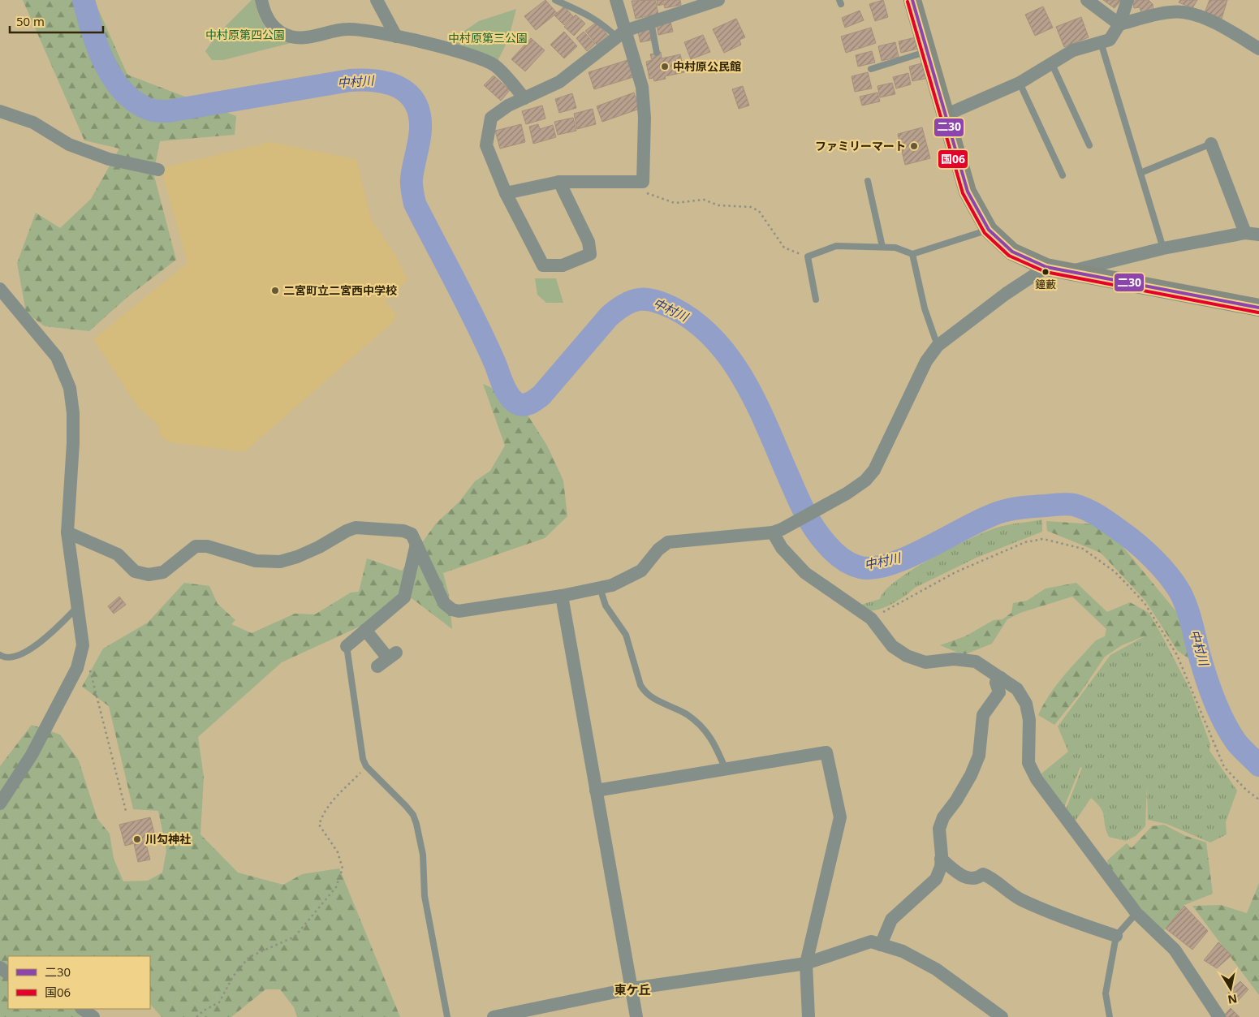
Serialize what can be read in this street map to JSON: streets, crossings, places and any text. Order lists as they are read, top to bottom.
{
  "districts": ["東ケ丘"],
  "water": ["中村川"],
  "parks": ["中村原第四公園", "中村原第三公園"],
  "places": [
    "中村原公民館",
    "ファミリーマート",
    "鐘藪",
    "二宮町立二宮西中学校",
    "川勾神社"
  ],
  "lines": ["transit line 二30", "transit line 国06"],
  "legend": ["二30", "国06"],
  "scale_bar": "50 m",
  "north": "bottom"
}
